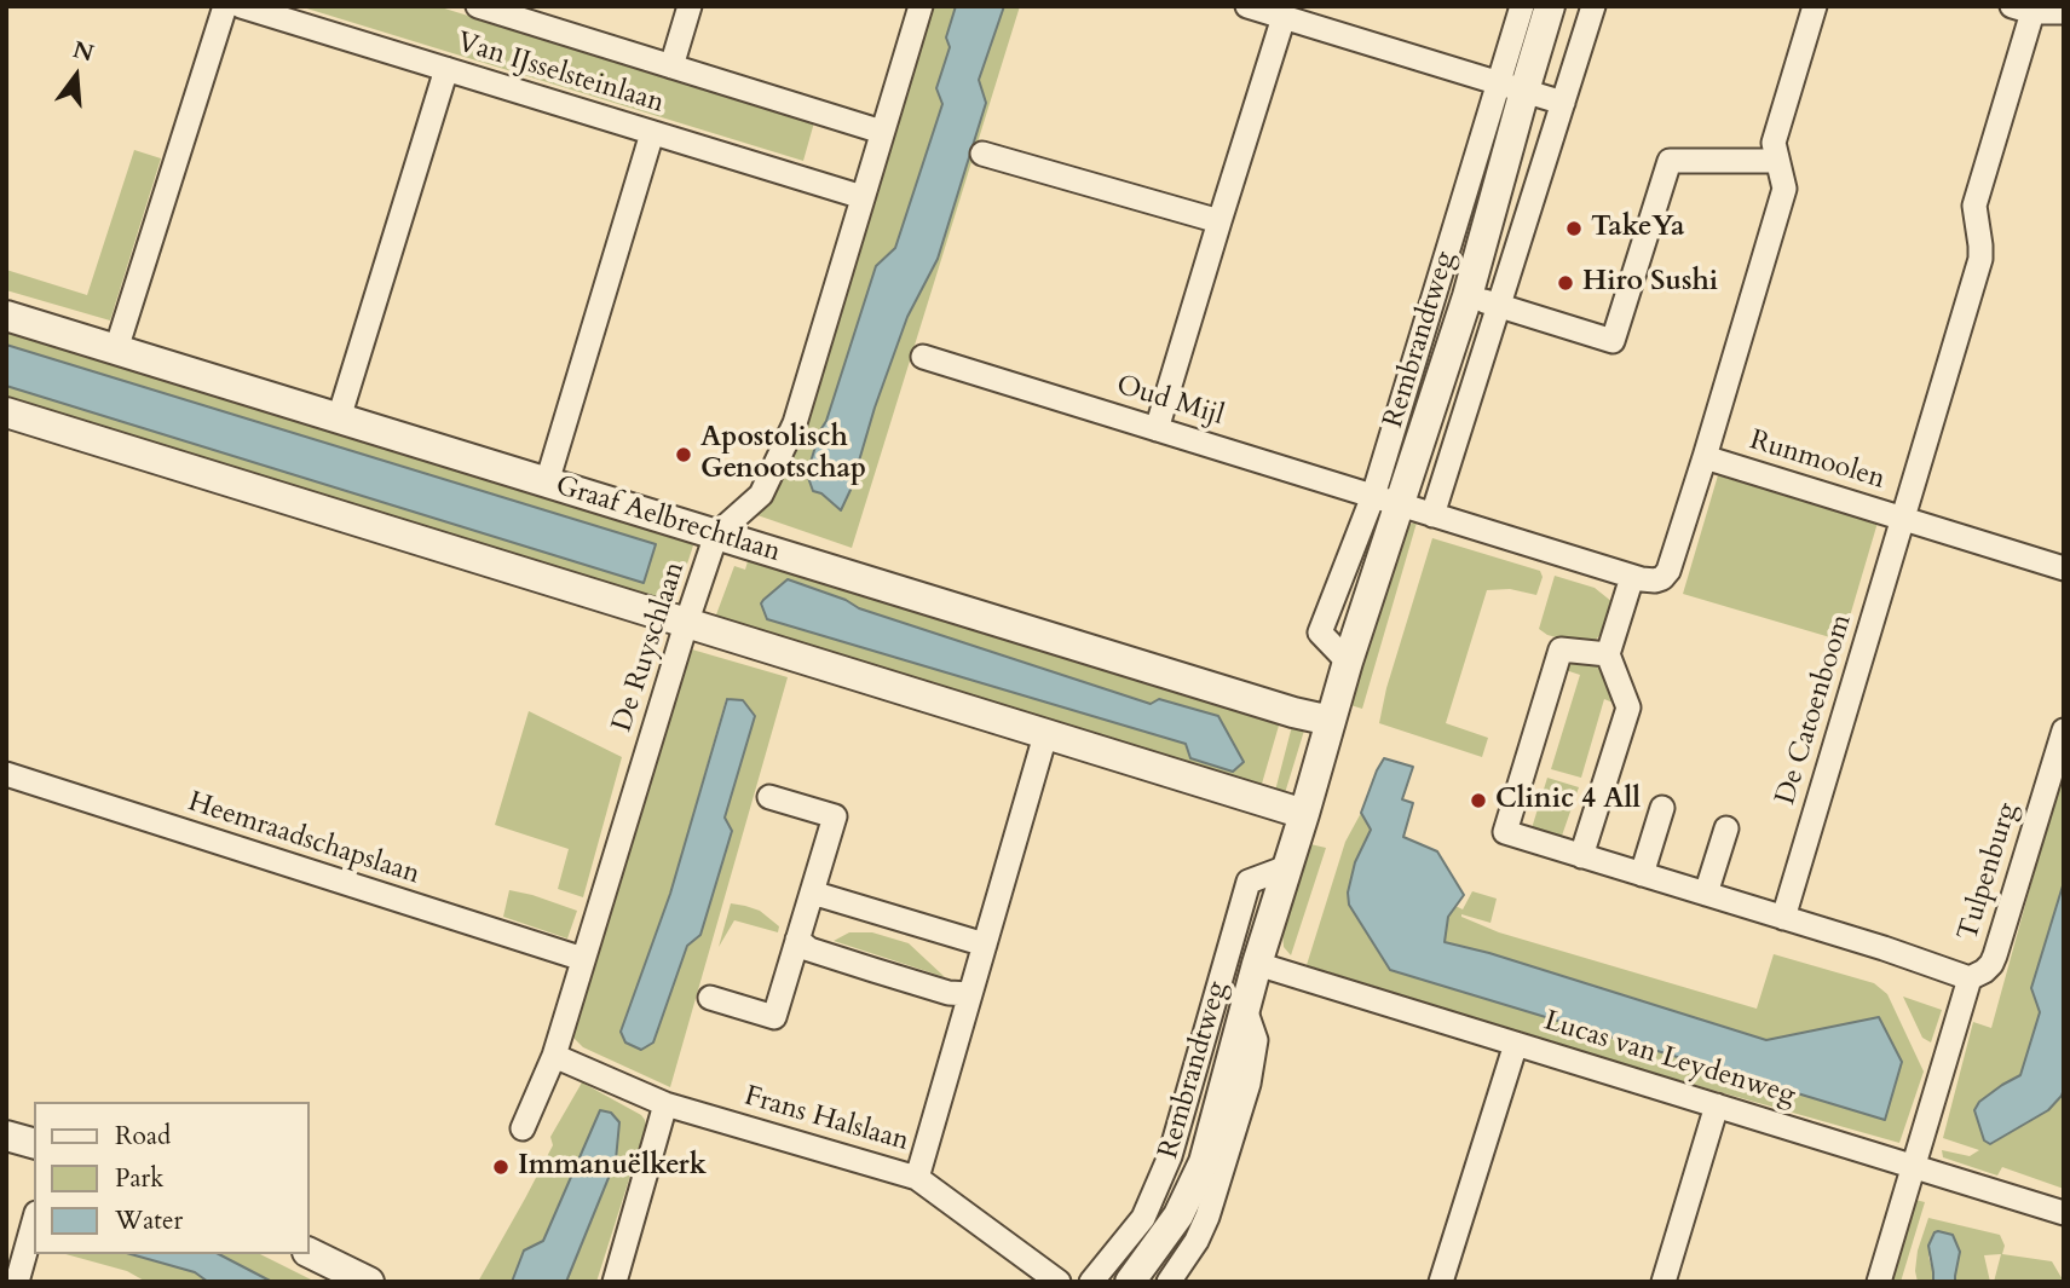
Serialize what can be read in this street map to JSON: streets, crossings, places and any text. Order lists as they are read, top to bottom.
{
  "streets": {
    "street": [
      "Van IJsselsteinlaan",
      "Rembrandtweg",
      "Oud Mijl",
      "Runmoolen",
      "Graaf Aelbrechtlaan",
      "De Ruyschlaan",
      "De Catoenboom",
      "Heemraadschapslaan",
      "Tulpenburg",
      "Lucas van Leydenweg",
      "Frans Halslaan"
    ]
  },
  "crossings": [
    ["Van IJsselsteinlaan", "De Ruyschlaan"],
    ["Rembrandtweg", "Oud Mijl"],
    ["Rembrandtweg", "Runmoolen"],
    ["Rembrandtweg", "Graaf Aelbrechtlaan"],
    ["Rembrandtweg", "Lucas van Leydenweg"],
    ["Oud Mijl", "Runmoolen"],
    ["Runmoolen", "De Catoenboom"],
    ["Graaf Aelbrechtlaan", "De Ruyschlaan"],
    ["De Ruyschlaan", "Heemraadschapslaan"],
    ["De Ruyschlaan", "Frans Halslaan"],
    ["Tulpenburg", "Lucas van Leydenweg"]
  ],
  "places": [
    "TakeYa",
    "Hiro Sushi",
    "Apostolisch Genootschap",
    "Clinic 4 All",
    "Immanuëlkerk"
  ],
  "legend": ["Road", "Park", "Water"],
  "north": "top"
}
